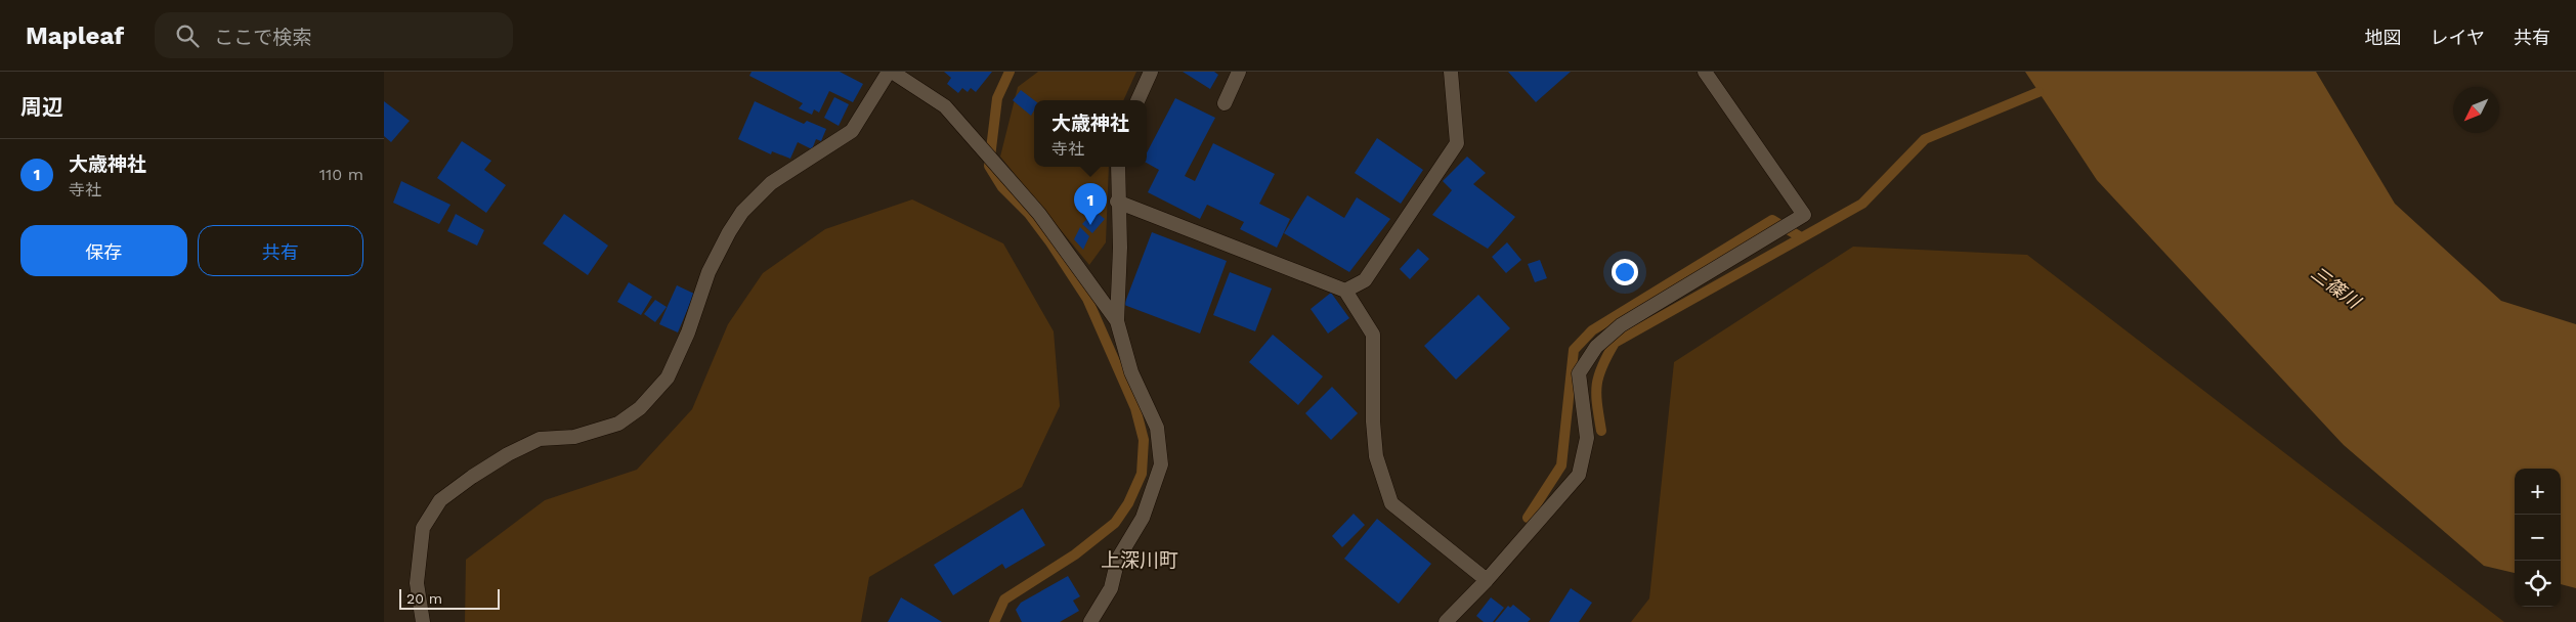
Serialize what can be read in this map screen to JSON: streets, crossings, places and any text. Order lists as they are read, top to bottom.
{
  "districts": ["上深川町"],
  "water": ["三篠川"],
  "scale_bar": "20 m",
  "north": "bottom left",
  "page": {
    "header": "Mapleaf",
    "search": "ここで検索",
    "nav": ["地図", "レイヤ", "共有"],
    "heading": "周辺",
    "popup": ["大歳神社", "寺社"],
    "list": [
      {
        "mark": "1",
        "name": "大歳神社",
        "note": "寺社",
        "value": "110 m"
      }
    ],
    "pins": "1",
    "buttons": ["保存", "共有"],
    "map_buttons": ["+", "−"],
    "scale": "20 m"
  }
}
